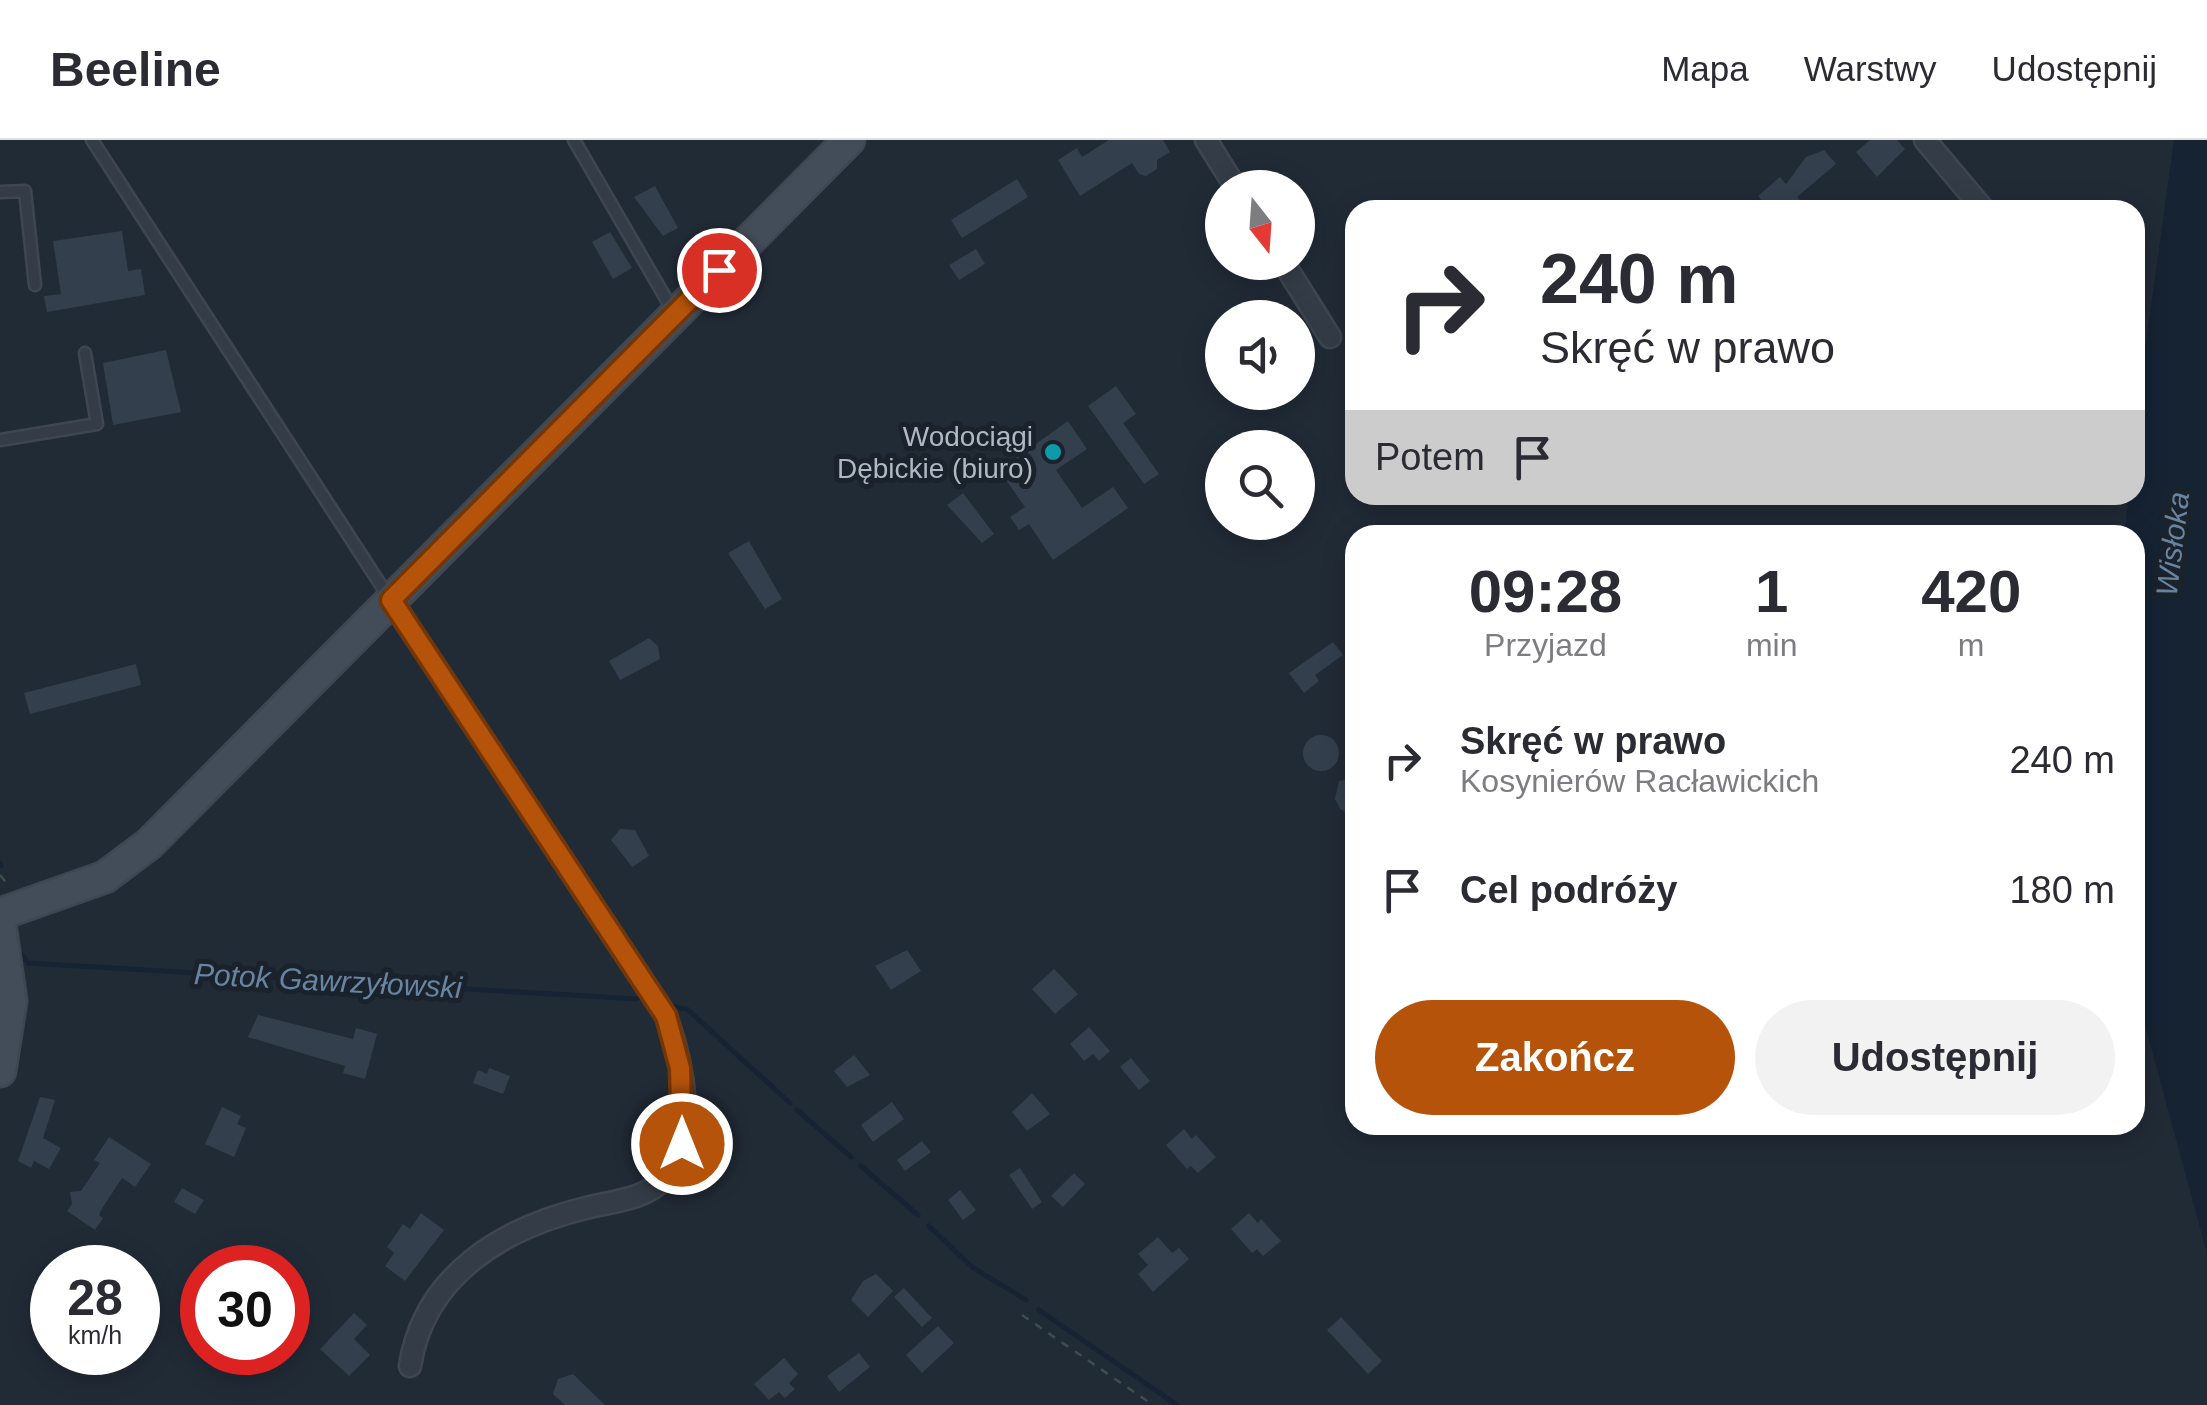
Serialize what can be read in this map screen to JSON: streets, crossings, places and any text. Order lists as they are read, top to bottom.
{
  "water": ["Wisłoka", "Potok Gawrzyłowski"],
  "places": ["Wodociągi Dębickie (biuro)"],
  "north": "bottom",
  "page": {
    "header": "Beeline",
    "nav": ["Mapa", "Warstwy", "Udostępnij"],
    "turn": ["240 m", "Skręć w prawo"],
    "then": "Potem",
    "eta": [
      "09:28",
      "Przyjazd",
      "1",
      "min",
      "420",
      "m"
    ],
    "list": [
      {
        "name": "Skręć w prawo",
        "note": "Kosynierów Racławickich",
        "value": "240 m"
      },
      {
        "name": "Cel podróży",
        "value": "180 m"
      }
    ],
    "buttons": ["Zakończ", "Udostępnij"],
    "speed": "28 km/h",
    "limit": "30"
  }
}
